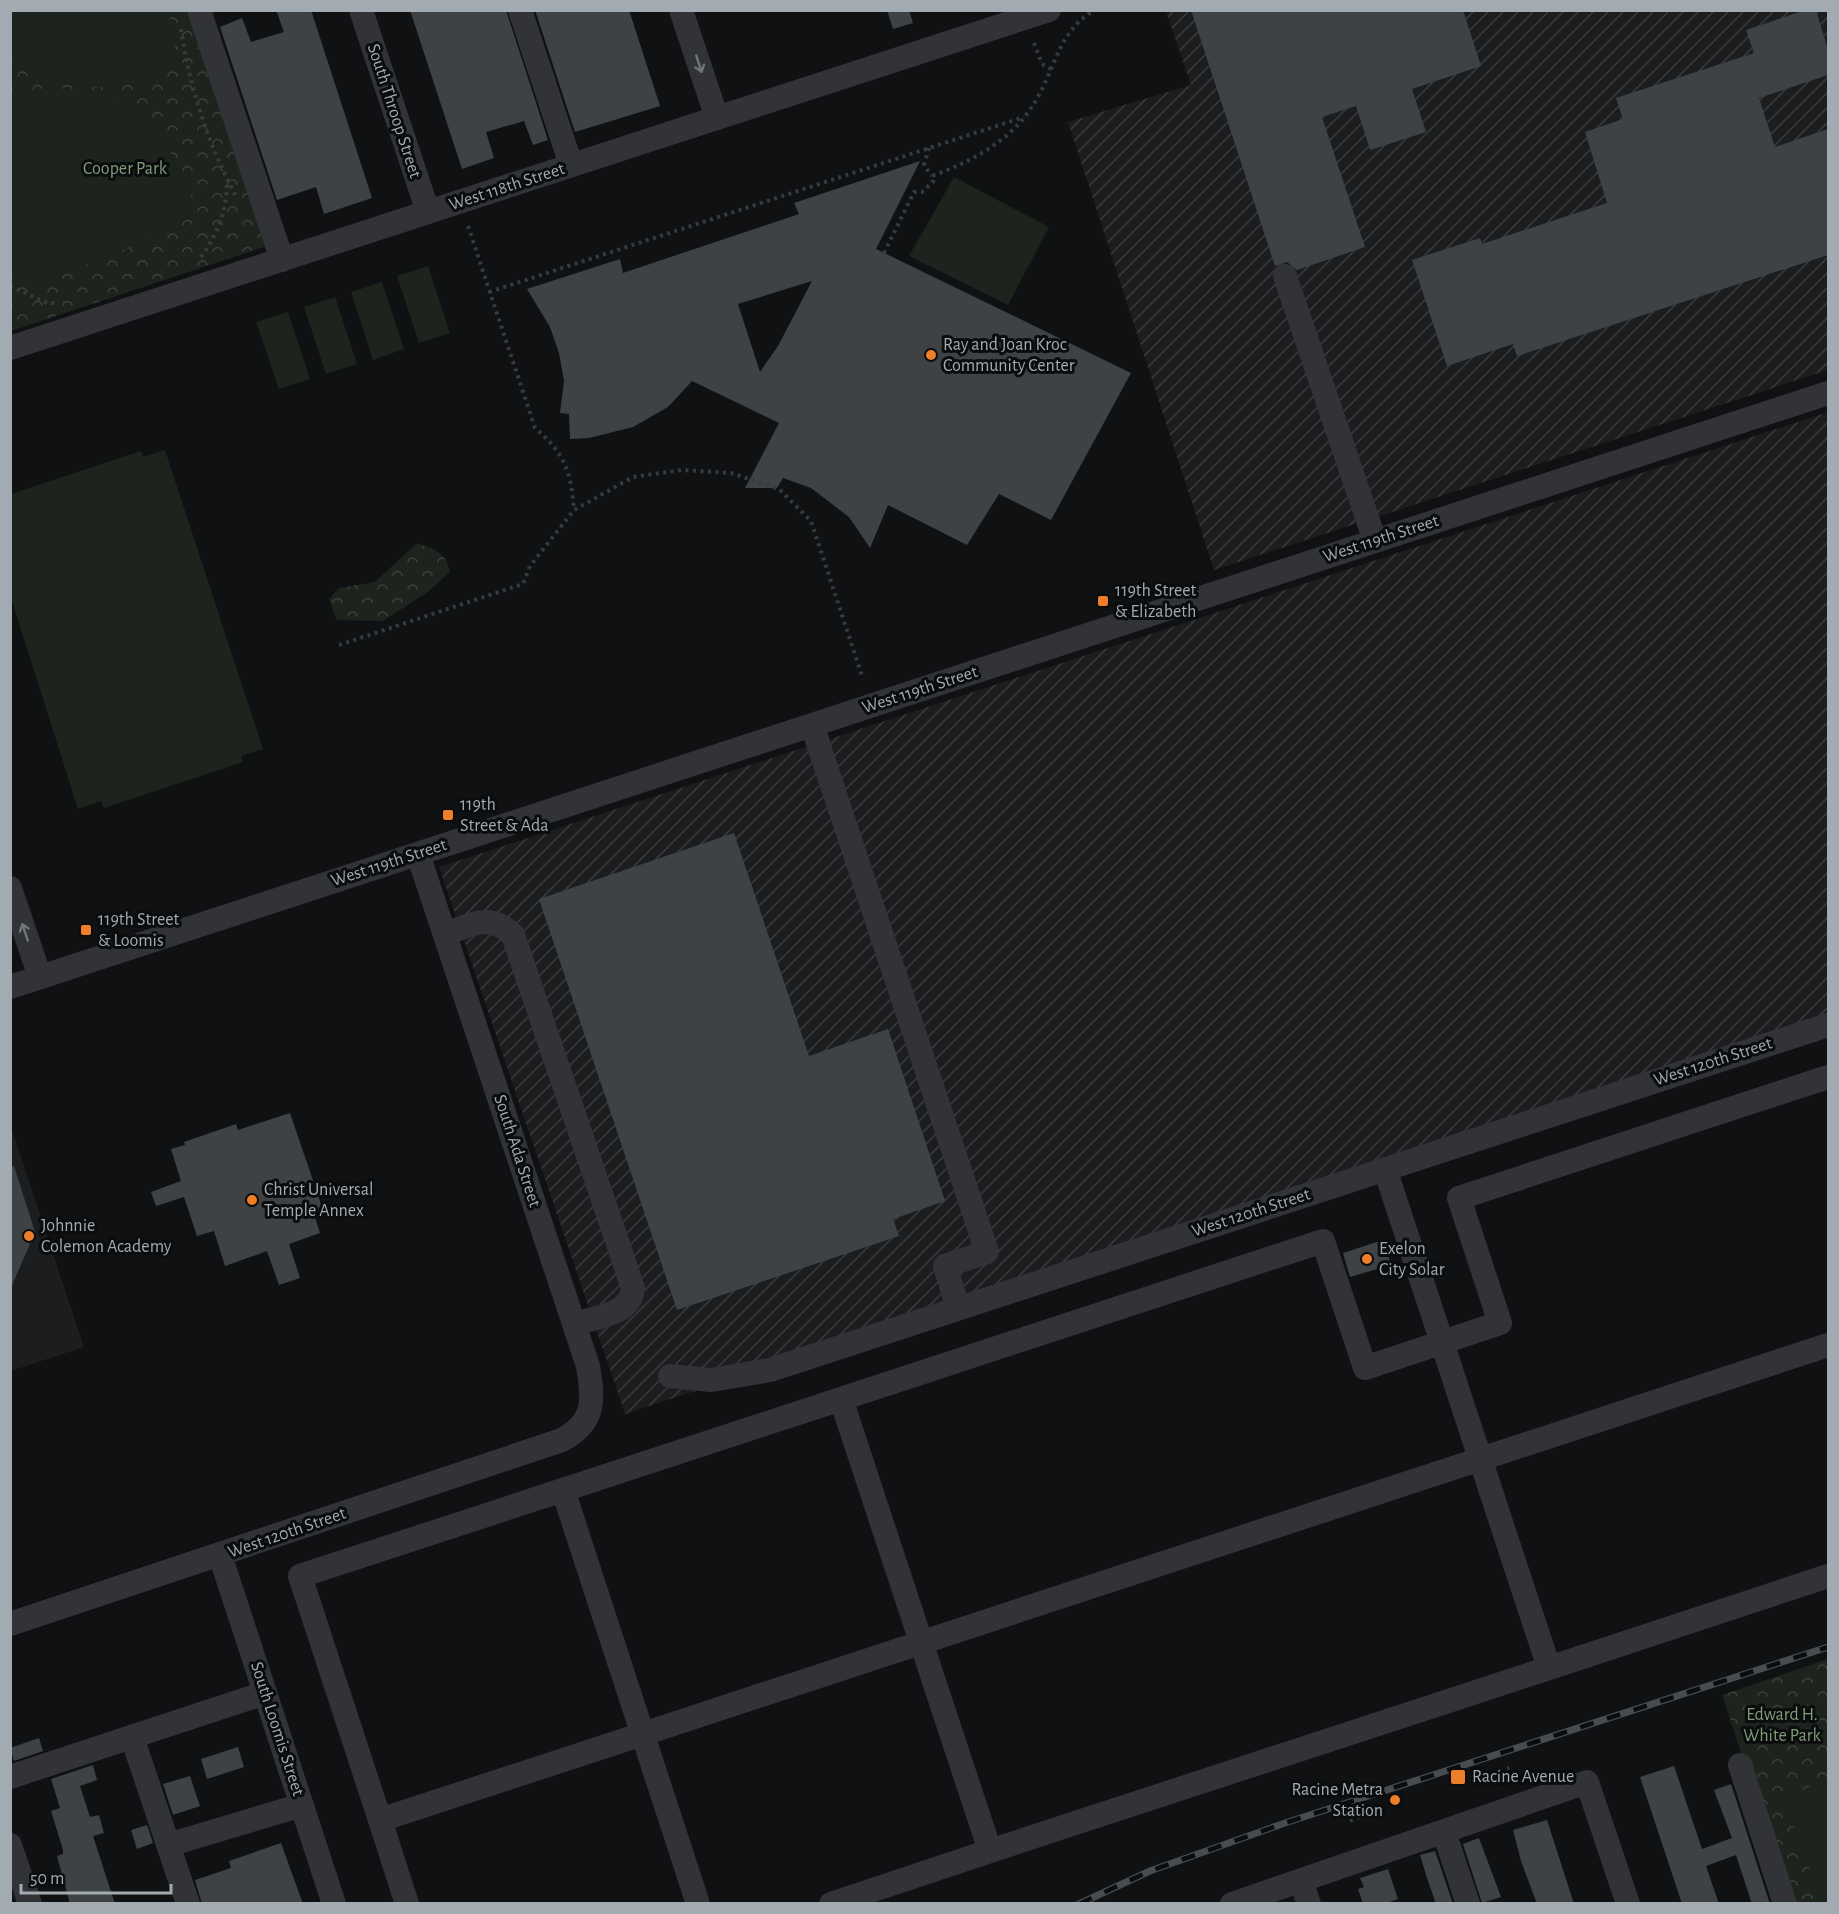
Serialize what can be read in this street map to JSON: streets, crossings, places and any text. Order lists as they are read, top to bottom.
{
  "streets": {
    "street": [
      "South Throop Street",
      "West 118th Street",
      "West 119th Street",
      "West 120th Street",
      "South Ada Street",
      "South Loomis Street"
    ]
  },
  "crossings": [
    ["South Throop Street", "West 118th Street"],
    ["West 119th Street", "South Ada Street"],
    ["West 120th Street", "South Ada Street"],
    ["West 120th Street", "South Loomis Street"]
  ],
  "parks": ["Cooper Park", "Edward H. White Park"],
  "places": {
    "other": [
      "Ray and Joan Kroc Community Center",
      "Christ Universal Temple Annex",
      "Johnnie Colemon Academy",
      "Exelon City Solar",
      "Racine Metra Station"
    ],
    "transit": [
      "119th Street & Elizabeth",
      "119th Street & Ada",
      "119th Street & Loomis",
      "Racine Avenue"
    ]
  },
  "scale_bar": "50 m"
}
